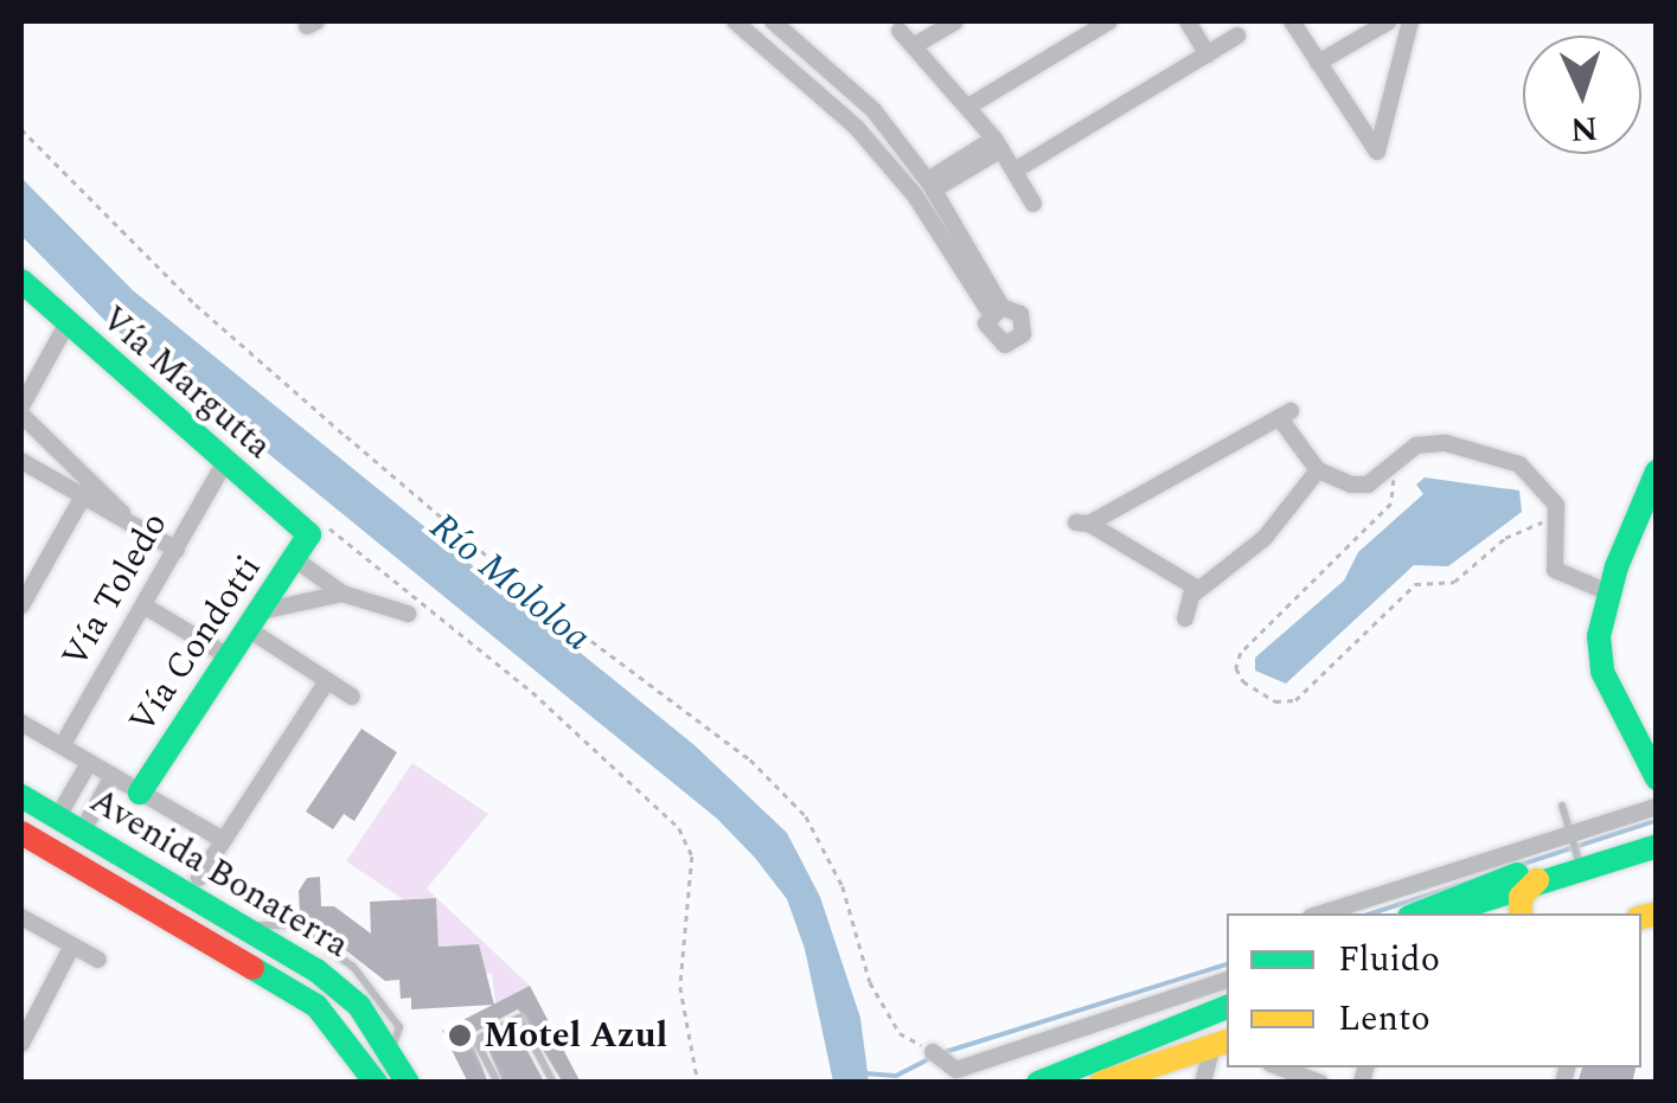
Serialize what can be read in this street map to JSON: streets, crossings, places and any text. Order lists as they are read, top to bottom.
{
  "streets": {
    "main road": ["Vía Margutta", "Vía Condotti", "Avenida Bonaterra"],
    "street": ["Vía Toledo"]
  },
  "crossings": [
    ["Vía Margutta", "Vía Toledo"],
    ["Vía Margutta", "Vía Condotti"]
  ],
  "water": ["Río Mololoa"],
  "places": ["Motel Azul"],
  "legend": ["Fluido", "Lento"],
  "north": "bottom"
}
